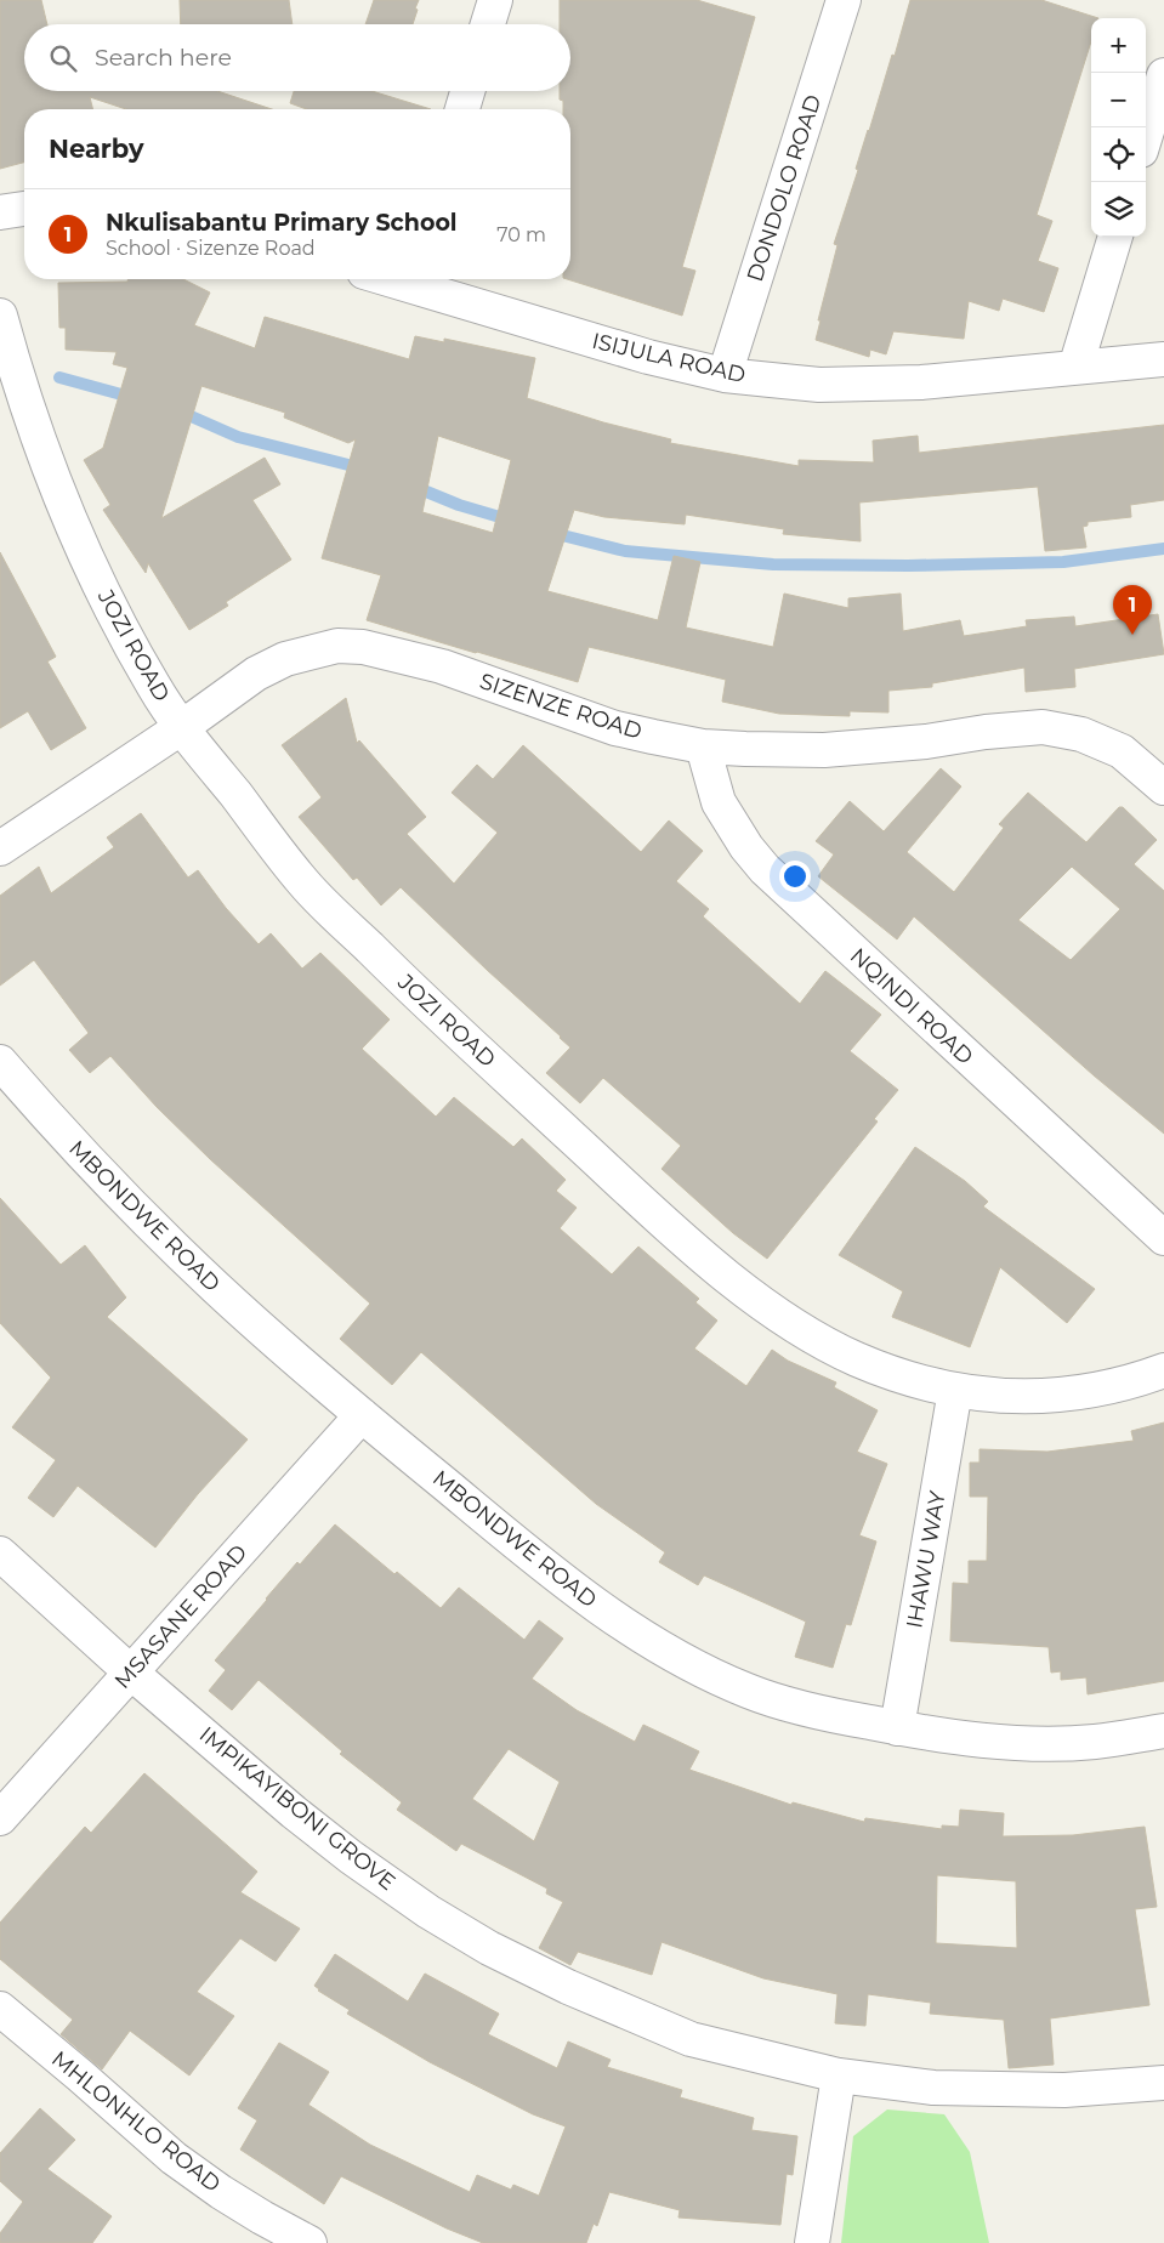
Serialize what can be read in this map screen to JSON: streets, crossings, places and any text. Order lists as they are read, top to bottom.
{
  "streets": {
    "street": [
      "DONDOLO ROAD",
      "ISIJULA ROAD",
      "JOZI ROAD",
      "SIZENZE ROAD",
      "NQINDI ROAD",
      "MBONDWE ROAD",
      "IHAWU WAY",
      "MSASANE ROAD",
      "IMPIKAYIBONI GROVE",
      "MHLONHLO ROAD"
    ]
  },
  "crossings": [
    ["DONDOLO ROAD", "ISIJULA ROAD"],
    ["JOZI ROAD", "SIZENZE ROAD"],
    ["JOZI ROAD", "IHAWU WAY"],
    ["SIZENZE ROAD", "NQINDI ROAD"],
    ["MBONDWE ROAD", "IHAWU WAY"],
    ["MBONDWE ROAD", "MSASANE ROAD"],
    ["MSASANE ROAD", "IMPIKAYIBONI GROVE"]
  ],
  "page": {
    "map_buttons": ["+", "−"],
    "search": "Search here",
    "heading": "Nearby",
    "list": [
      {
        "mark": "1",
        "name": "Nkulisabantu Primary School",
        "note": "School · Sizenze Road",
        "value": "70 m"
      }
    ],
    "pins": "1"
  }
}
